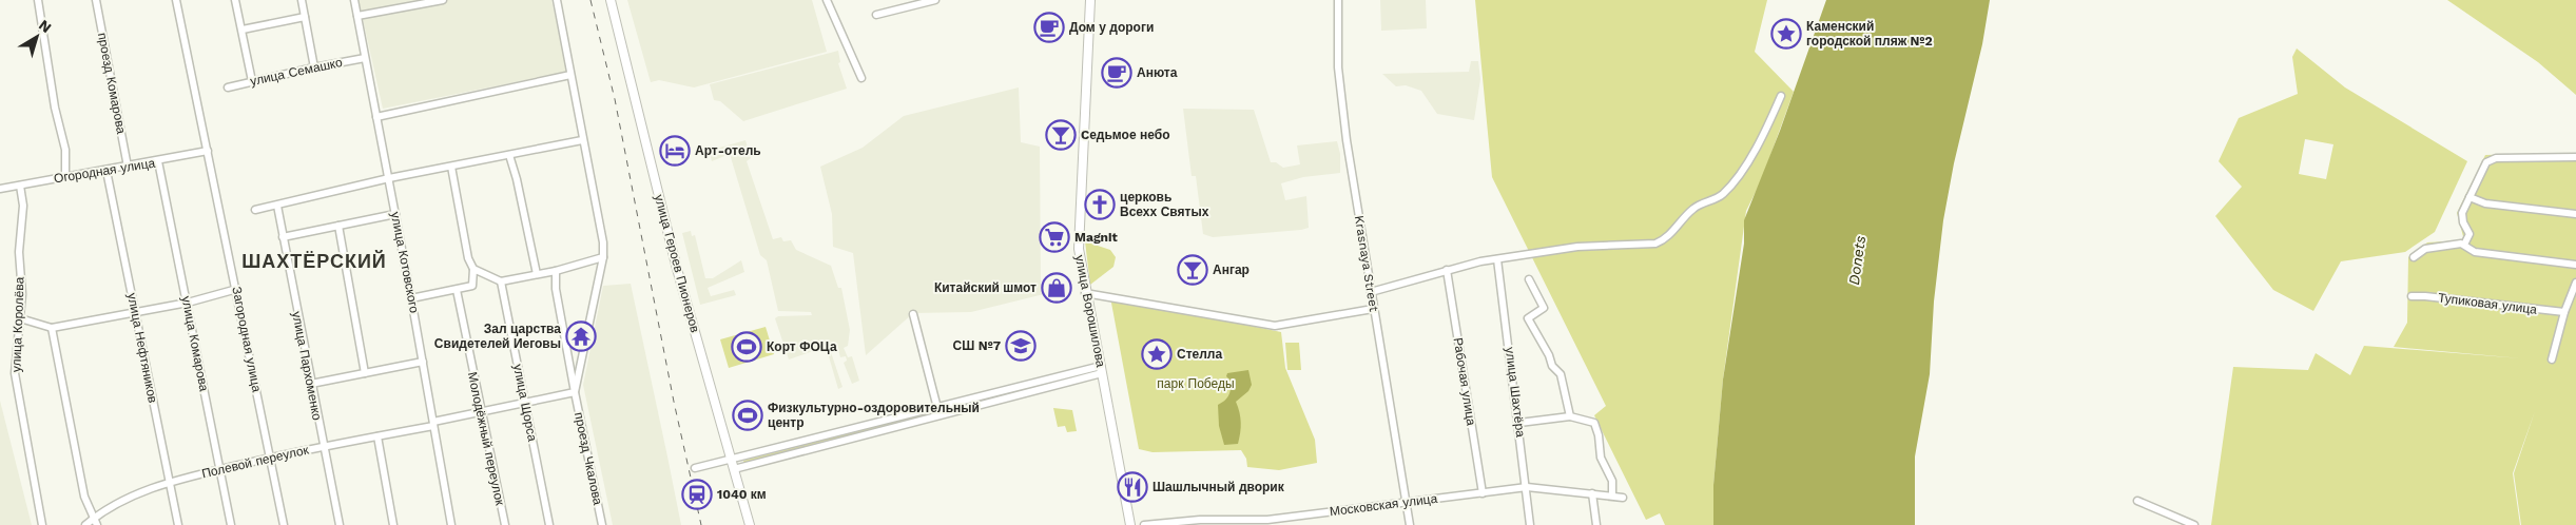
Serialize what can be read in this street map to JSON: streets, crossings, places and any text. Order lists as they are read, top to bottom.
{
  "streets": {
    "main road": ["улица Героев Пионеров", "улица Ворошилова"],
    "street": [
      "улица Семашко",
      "проезд Комарова",
      "Огородная улица",
      "улица Котовского",
      "Krasnaya Street",
      "Тупиковая улица",
      "улица Королёва",
      "Загородная улица",
      "улица Комарова",
      "улица Нефтяников",
      "улица Пархоменко",
      "Рабочая улица",
      "улица Шахтёра",
      "улица Щорса",
      "Молодёжный переулок",
      "проезд Чкалова",
      "Полевой переулок",
      "Московская улица"
    ]
  },
  "crossings": [
    ["улица Семашко", "улица Котовского"],
    ["проезд Комарова", "Огородная улица"],
    ["Огородная улица", "улица Королёва"],
    ["Огородная улица", "Загородная улица"],
    ["Огородная улица", "улица Комарова"],
    ["Огородная улица", "улица Нефтяников"],
    ["улица Котовского", "Полевой переулок"],
    ["Krasnaya Street", "Московская улица"],
    ["Загородная улица", "Полевой переулок"],
    ["улица Комарова", "Полевой переулок"],
    ["улица Нефтяников", "Полевой переулок"],
    ["улица Пархоменко", "Полевой переулок"],
    ["Рабочая улица", "Московская улица"],
    ["улица Шахтёра", "Московская улица"],
    ["улица Щорса", "Полевой переулок"],
    ["Молодёжный переулок", "Полевой переулок"],
    ["проезд Чкалова", "Полевой переулок"]
  ],
  "districts": ["ШАХТЁРСКИЙ"],
  "water": ["Donets"],
  "parks": ["парк Победы"],
  "places": {
    "cafe": ["Дом у дороги", "Анюта"],
    "place": ["Каменский городской пляж №2", "Стелла"],
    "bar": ["Cедьмое небо", "Ангар"],
    "hotel": ["Арт-отель"],
    "church": ["церковь Всехх Святых"],
    "supermarket": ["Magnit"],
    "shop": ["Китайский шмот"],
    "temple": ["Зал царства Свидетелей Иеговы"],
    "school or university": ["СШ №7"],
    "sports": ["Корт ФОЦа", "Физкультурно-оздоровительный центр"],
    "restaurant": ["Шашлычный дворик"],
    "station": ["1040 км"]
  },
  "north": "top right"
}
